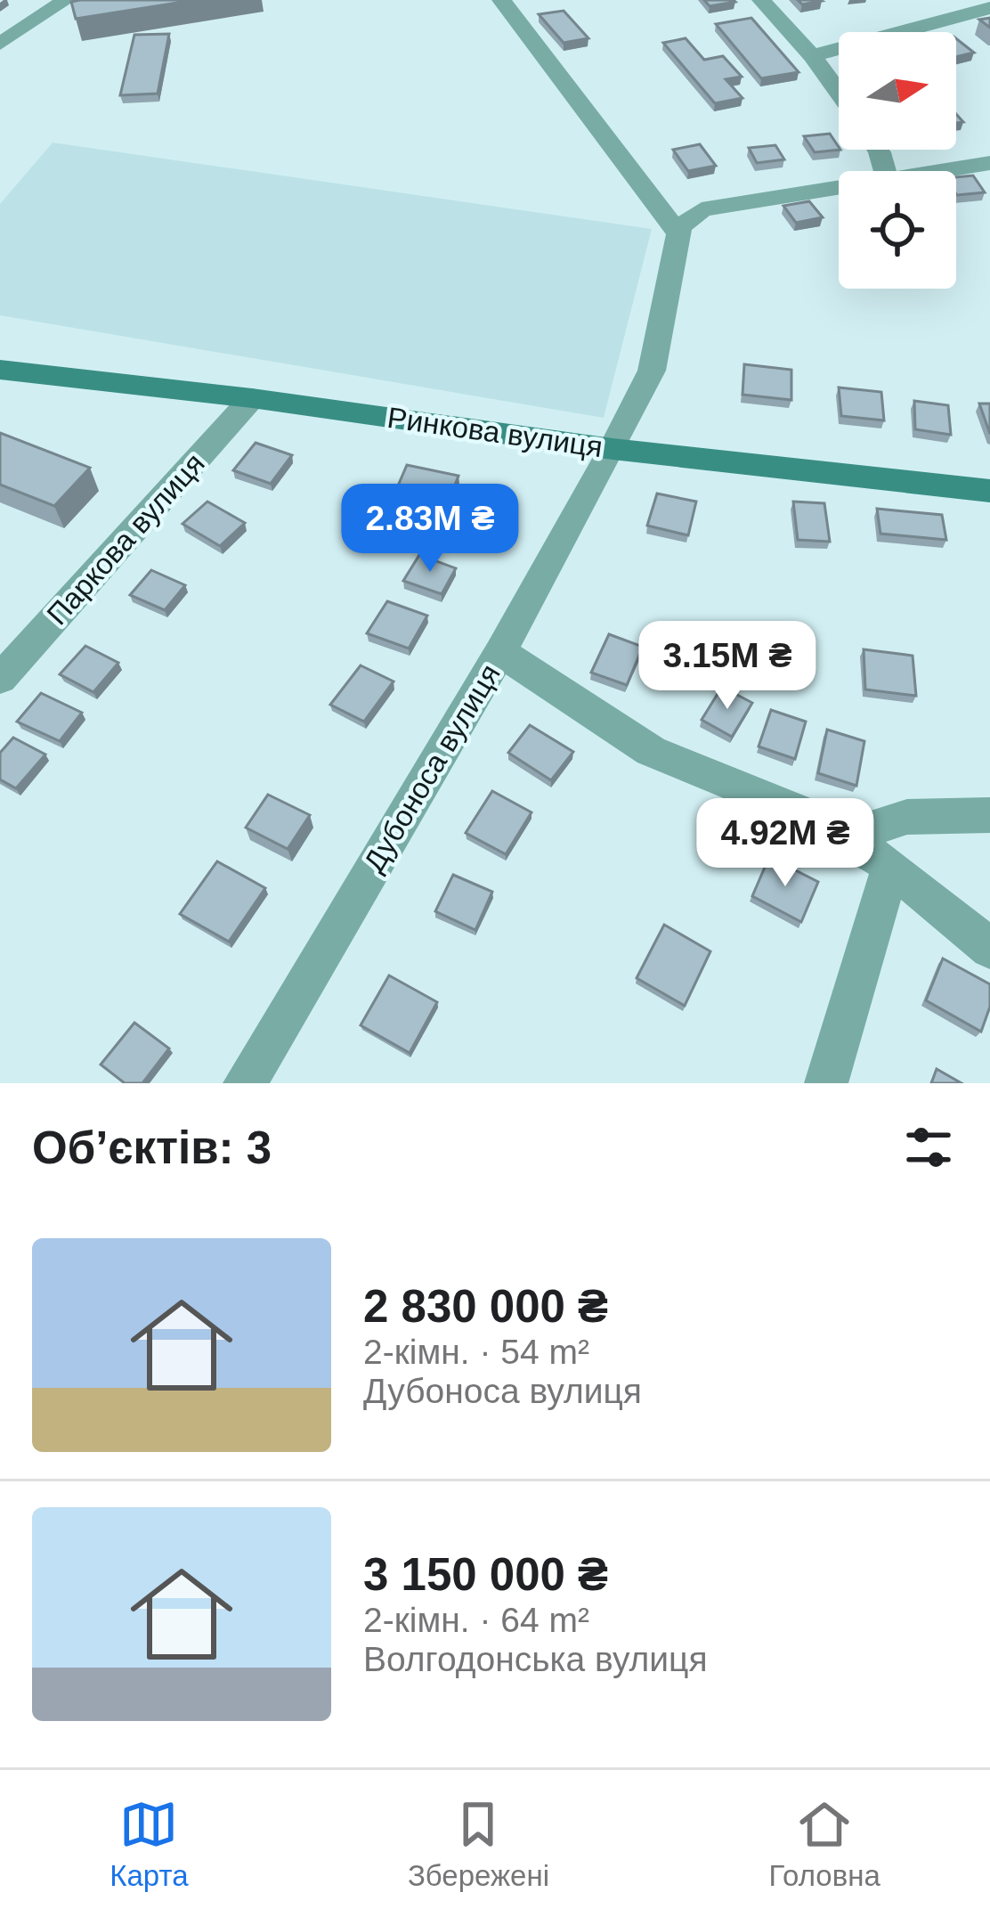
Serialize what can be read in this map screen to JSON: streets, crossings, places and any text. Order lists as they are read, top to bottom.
{
  "streets": {
    "main road": ["Ринкова вулиця"],
    "street": ["Паркова вулиця", "Дубоноса вулиця"]
  },
  "crossings": [
    ["Ринкова вулиця", "Паркова вулиця"],
    ["Ринкова вулиця", "Дубоноса вулиця"]
  ],
  "north": "right",
  "page": {
    "price": ["2.83M ₴", "3.15M ₴", "4.92M ₴"],
    "heading": "Об’єктів: 3",
    "list": [
      {
        "name": "2 830 000 ₴",
        "note": "2-кімн. · 54 m² · Дубоноса вулиця"
      },
      {
        "name": "3 150 000 ₴",
        "note": "2-кімн. · 64 m² · Волгодонська вулиця"
      }
    ],
    "tabs": ["Карта", "Збережені", "Головна"]
  }
}
